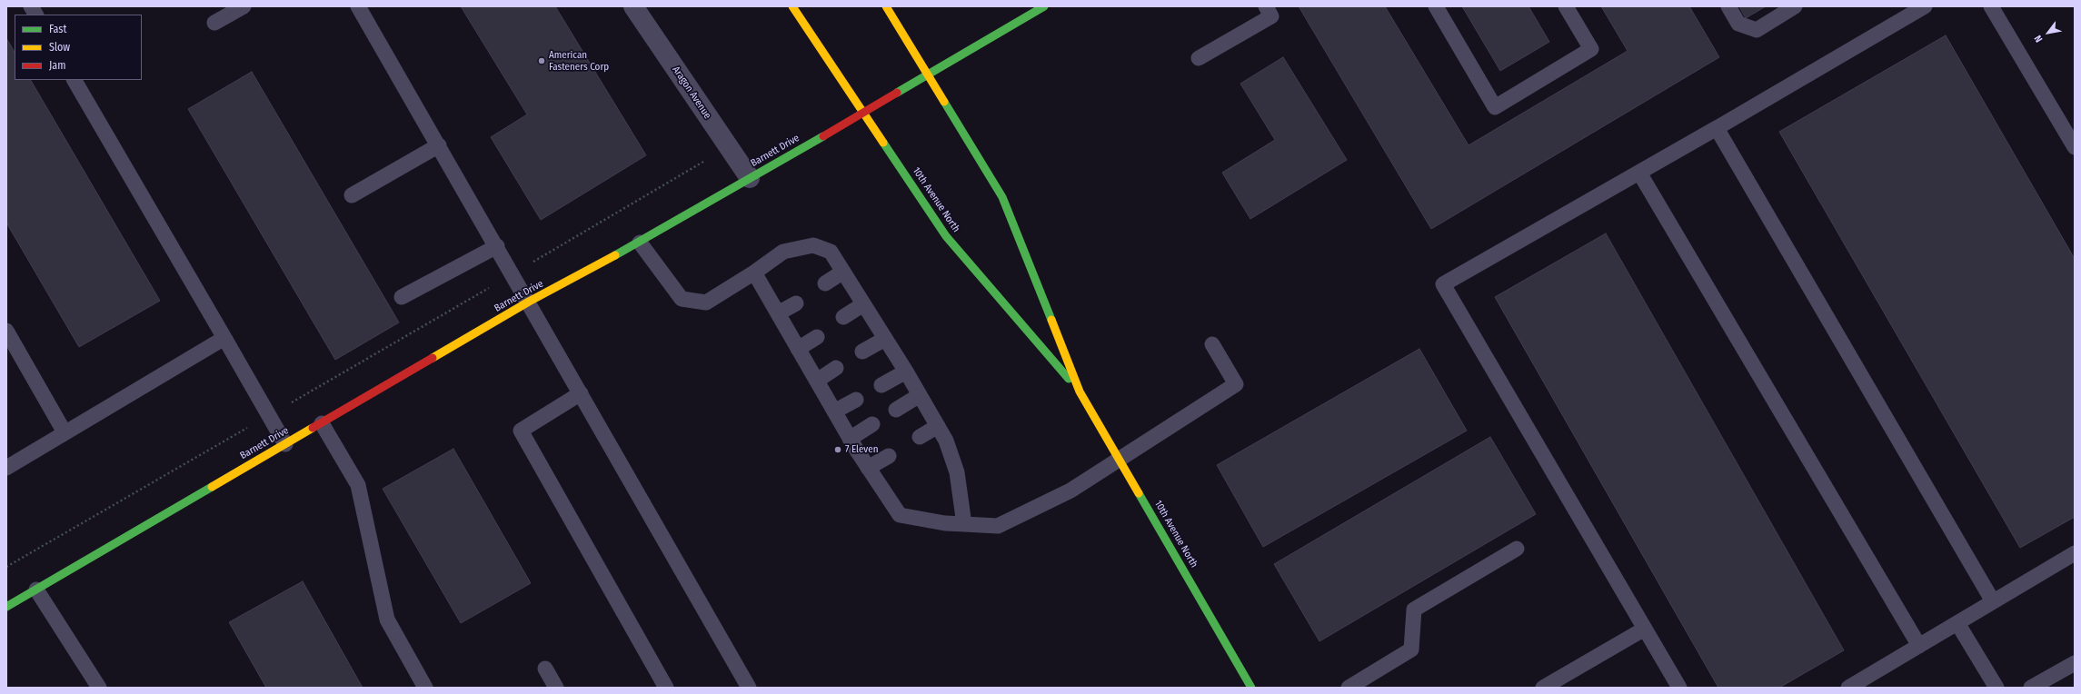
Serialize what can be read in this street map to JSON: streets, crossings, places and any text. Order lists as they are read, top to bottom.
{
  "streets": {
    "street": ["Aragon Avenue", "Barnett Drive", "10th Avenue North"]
  },
  "crossings": [
    ["Aragon Avenue", "Barnett Drive"],
    ["Barnett Drive", "10th Avenue North"]
  ],
  "places": ["American Fasteners Corp", "7 Eleven"],
  "legend": ["Fast", "Slow", "Jam"],
  "north": "bottom left"
}
